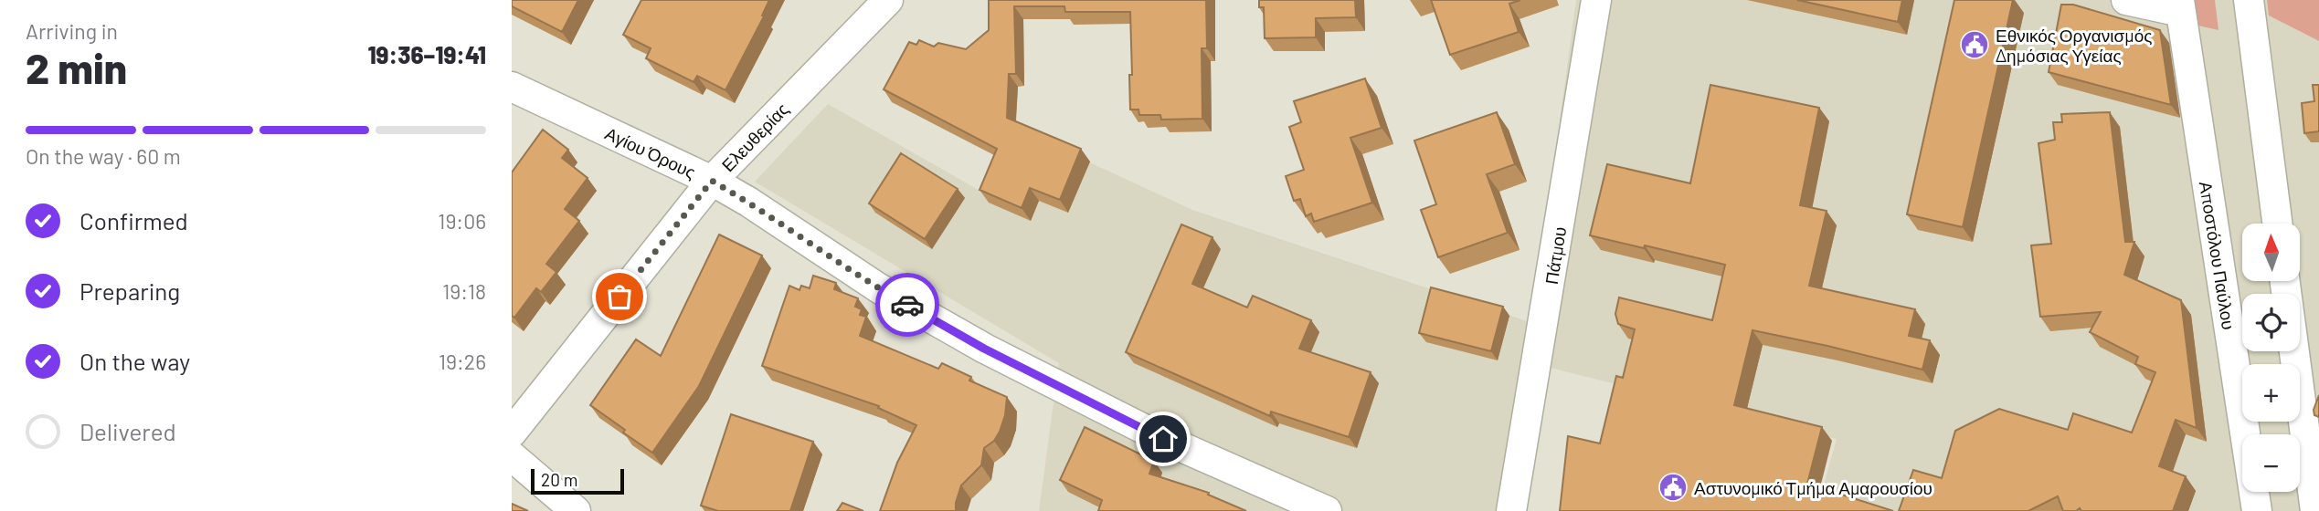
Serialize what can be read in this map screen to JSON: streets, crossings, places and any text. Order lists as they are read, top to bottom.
{
  "streets": {
    "street": [
      "Ελευθερίας",
      "Αγίου Όρους",
      "Πάτμου",
      "Αποστόλου Παύλου"
    ]
  },
  "crossings": [
    ["Ελευθερίας", "Αγίου Όρους"]
  ],
  "places": {
    "public building": ["Εθνικός Οργανισμός Δημόσιας Υγείας", "Αστυνομικό Τμήμα Αμαρουσίου"]
  },
  "scale_bar": "20 m",
  "north": "top",
  "page": {
    "heading": ["2 min", "Arriving in", "19:36–19:41"],
    "bar": "On the way · 60 m",
    "list": [
      ["Confirmed", "19:06"],
      ["Preparing", "19:18"],
      ["On the way", "19:26"],
      "Delivered"
    ],
    "map_buttons": ["+", "−"],
    "scale": "20 m"
  }
}
